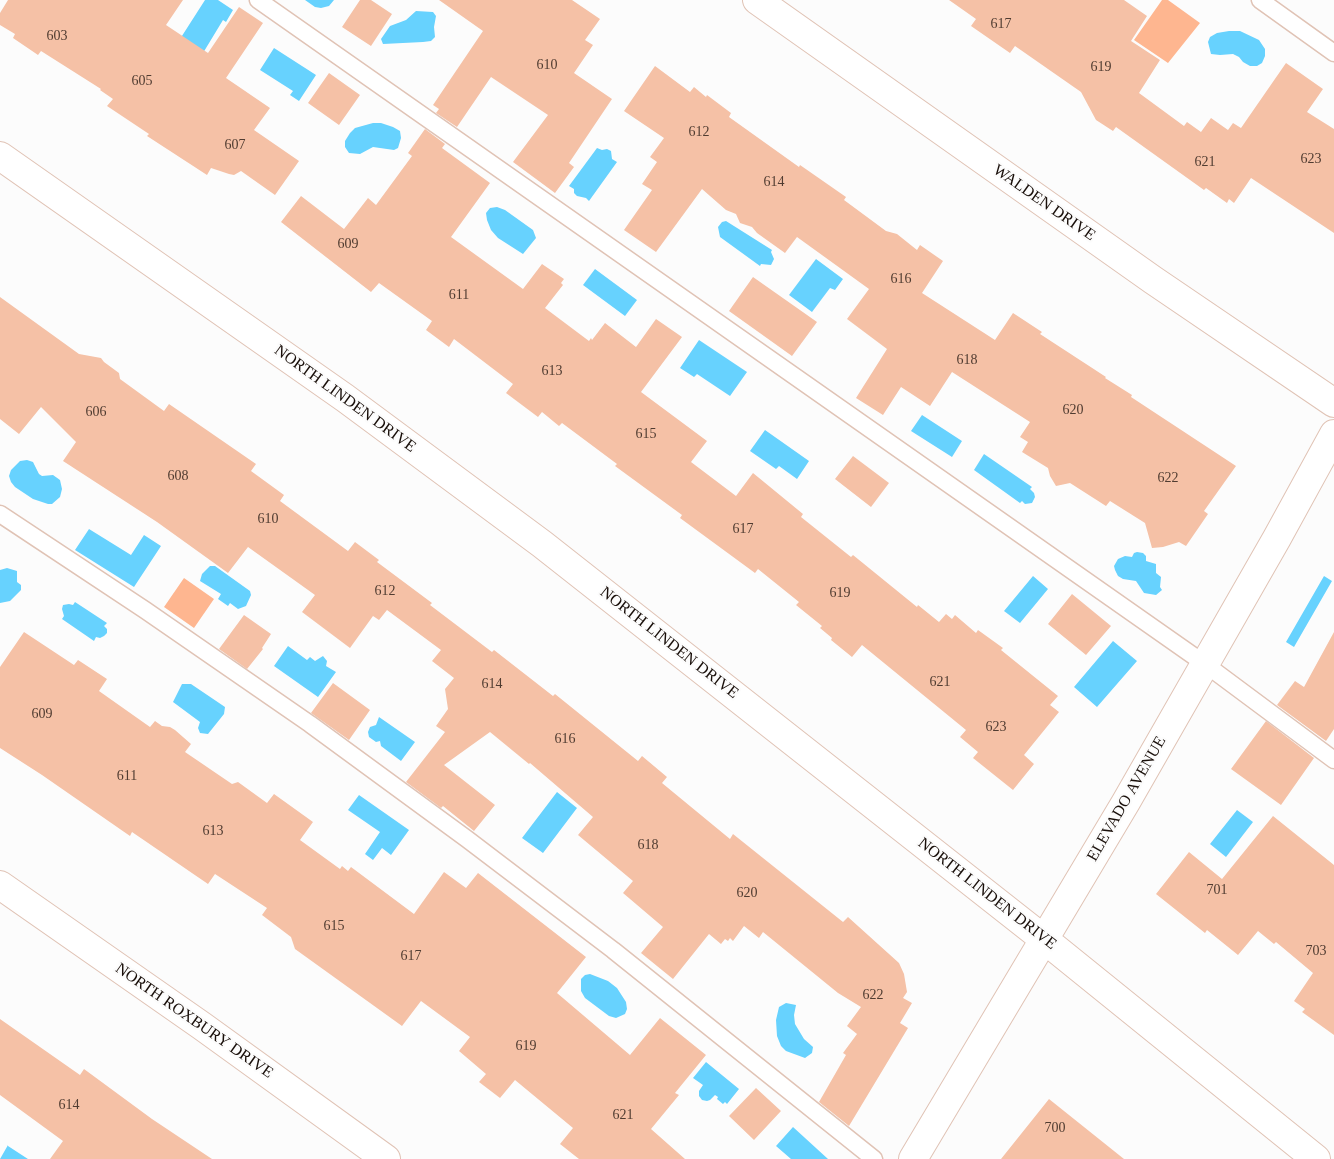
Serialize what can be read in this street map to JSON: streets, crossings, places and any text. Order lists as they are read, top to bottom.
{
  "streets": {
    "street": [
      "WALDEN DRIVE",
      "NORTH LINDEN DRIVE",
      "ELEVADO AVENUE",
      "NORTH ROXBURY DRIVE"
    ]
  },
  "crossings": [
    ["NORTH LINDEN DRIVE", "ELEVADO AVENUE"]
  ],
  "house_numbers": [
    "617",
    "603",
    "610",
    "619",
    "605",
    "612",
    "607",
    "623",
    "621",
    "614",
    "609",
    "616",
    "611",
    "618",
    "613",
    "620",
    "606",
    "615",
    "608",
    "622",
    "610",
    "617",
    "612",
    "619",
    "621",
    "614",
    "609",
    "623",
    "616",
    "611",
    "613",
    "618",
    "701",
    "620",
    "615",
    "703",
    "617",
    "622",
    "619",
    "614",
    "621",
    "700"
  ]
}
